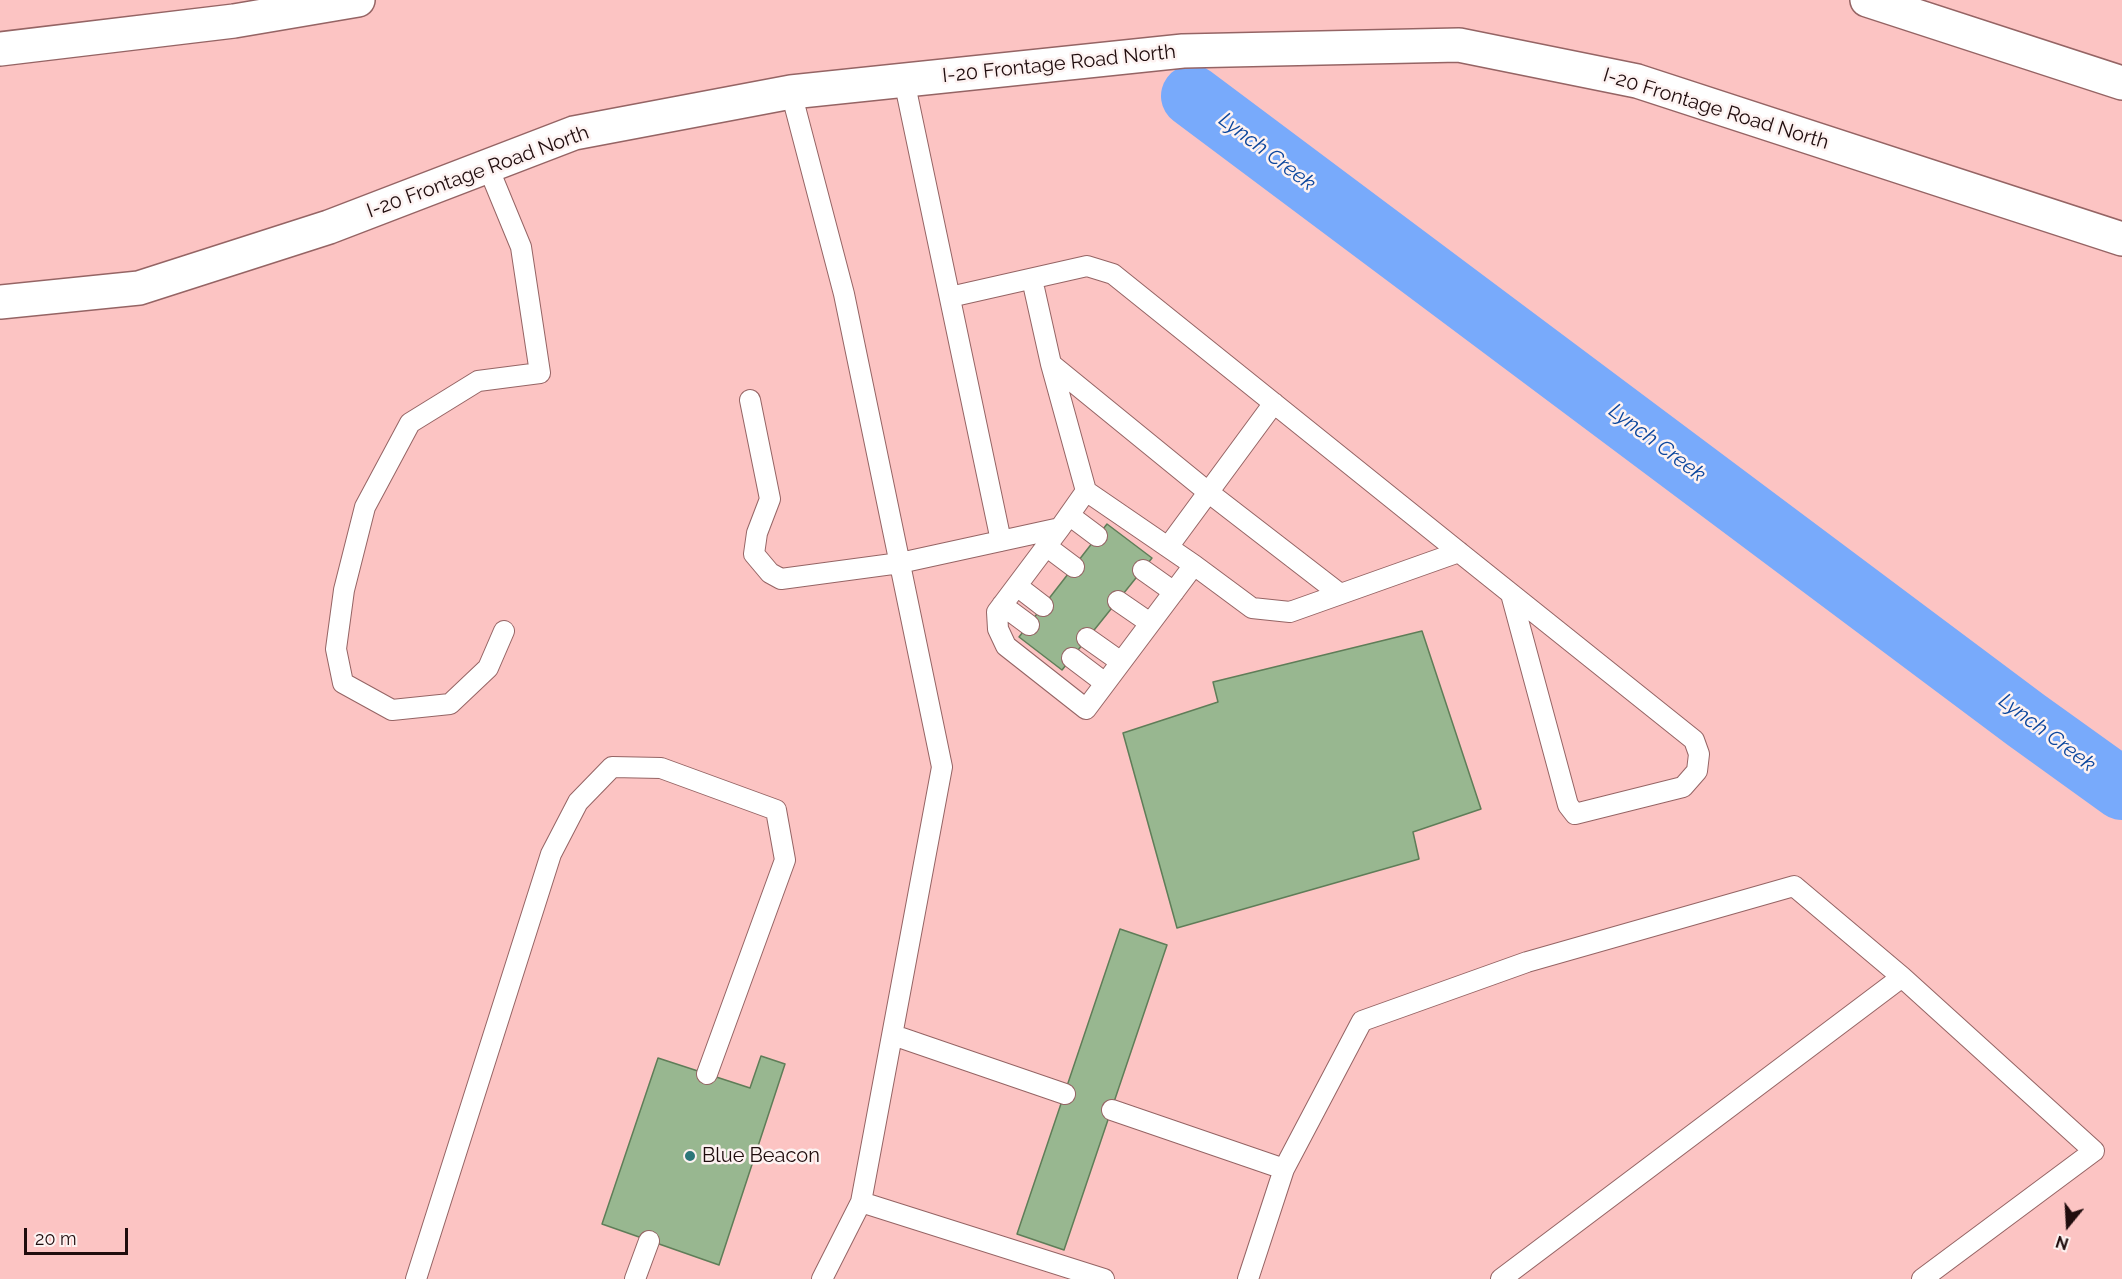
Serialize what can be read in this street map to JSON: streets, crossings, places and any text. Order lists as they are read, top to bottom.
{
  "streets": {
    "main road": ["I-20 Frontage Road North"]
  },
  "water": ["Lynch Creek"],
  "places": ["Blue Beacon"],
  "scale_bar": "20 m",
  "north": "bottom"
}
